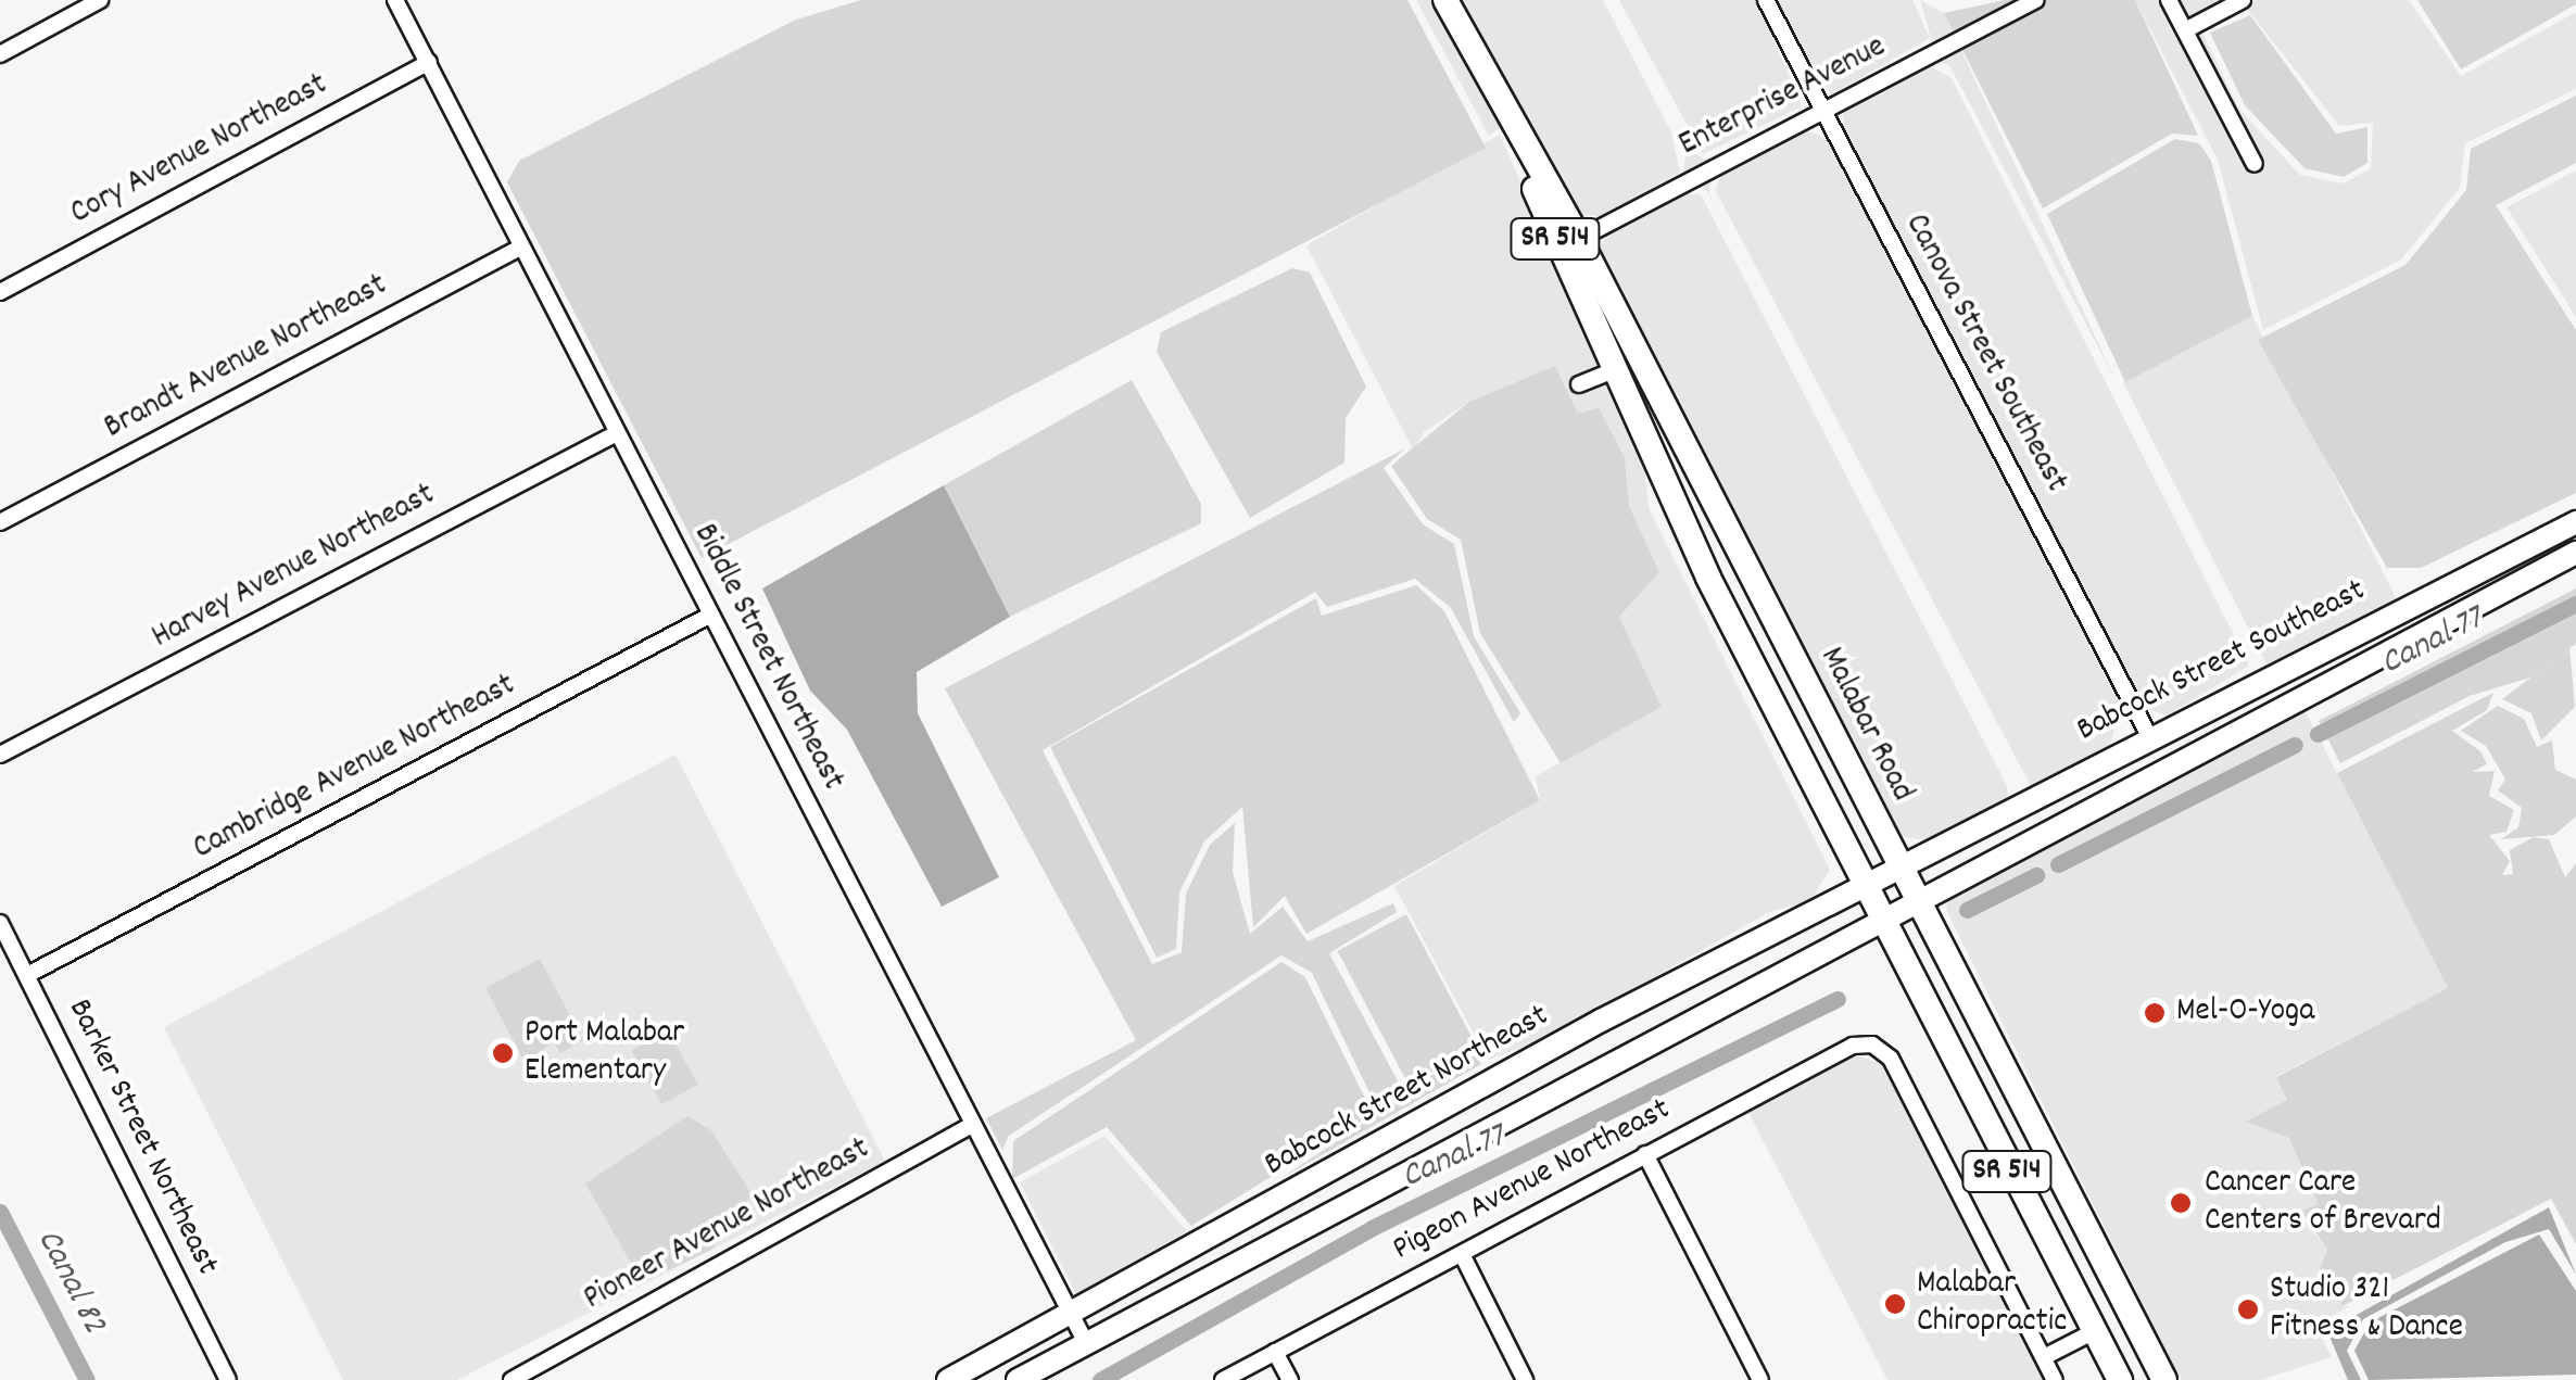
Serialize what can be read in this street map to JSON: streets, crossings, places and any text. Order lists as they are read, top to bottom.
{
  "streets": {
    "main road": [
      "SR 514",
      "Babcock Street Southeast",
      "Malabar Road",
      "Babcock Street Northeast"
    ],
    "street": [
      "Enterprise Avenue",
      "Cory Avenue Northeast",
      "Canova Street Southeast",
      "Brandt Avenue Northeast",
      "Harvey Avenue Northeast",
      "Biddle Street Northeast",
      "Cambridge Avenue Northeast",
      "Barker Street Northeast",
      "Pigeon Avenue Northeast",
      "Pioneer Avenue Northeast"
    ]
  },
  "crossings": [
    ["Enterprise Avenue", "Canova Street Southeast"],
    ["Enterprise Avenue", "Malabar Road"],
    ["Cory Avenue Northeast", "Biddle Street Northeast"],
    ["Canova Street Southeast", "Babcock Street Southeast"],
    ["Brandt Avenue Northeast", "Biddle Street Northeast"],
    ["Harvey Avenue Northeast", "Biddle Street Northeast"],
    ["Biddle Street Northeast", "Cambridge Avenue Northeast"],
    ["Biddle Street Northeast", "Babcock Street Northeast"],
    ["Biddle Street Northeast", "Pioneer Avenue Northeast"],
    ["Babcock Street Southeast", "Malabar Road"],
    ["Babcock Street Southeast", "Babcock Street Northeast"],
    ["Malabar Road", "Babcock Street Northeast"],
    ["Cambridge Avenue Northeast", "Barker Street Northeast"]
  ],
  "water": ["Canal 77", "Canal 82"],
  "places": [
    "Mel-O-Yoga",
    "Port Malabar Elementary",
    "Cancer Care Centers of Brevard",
    "Malabar Chiropractic",
    "Studio 321 Fitness & Dance"
  ]
}
